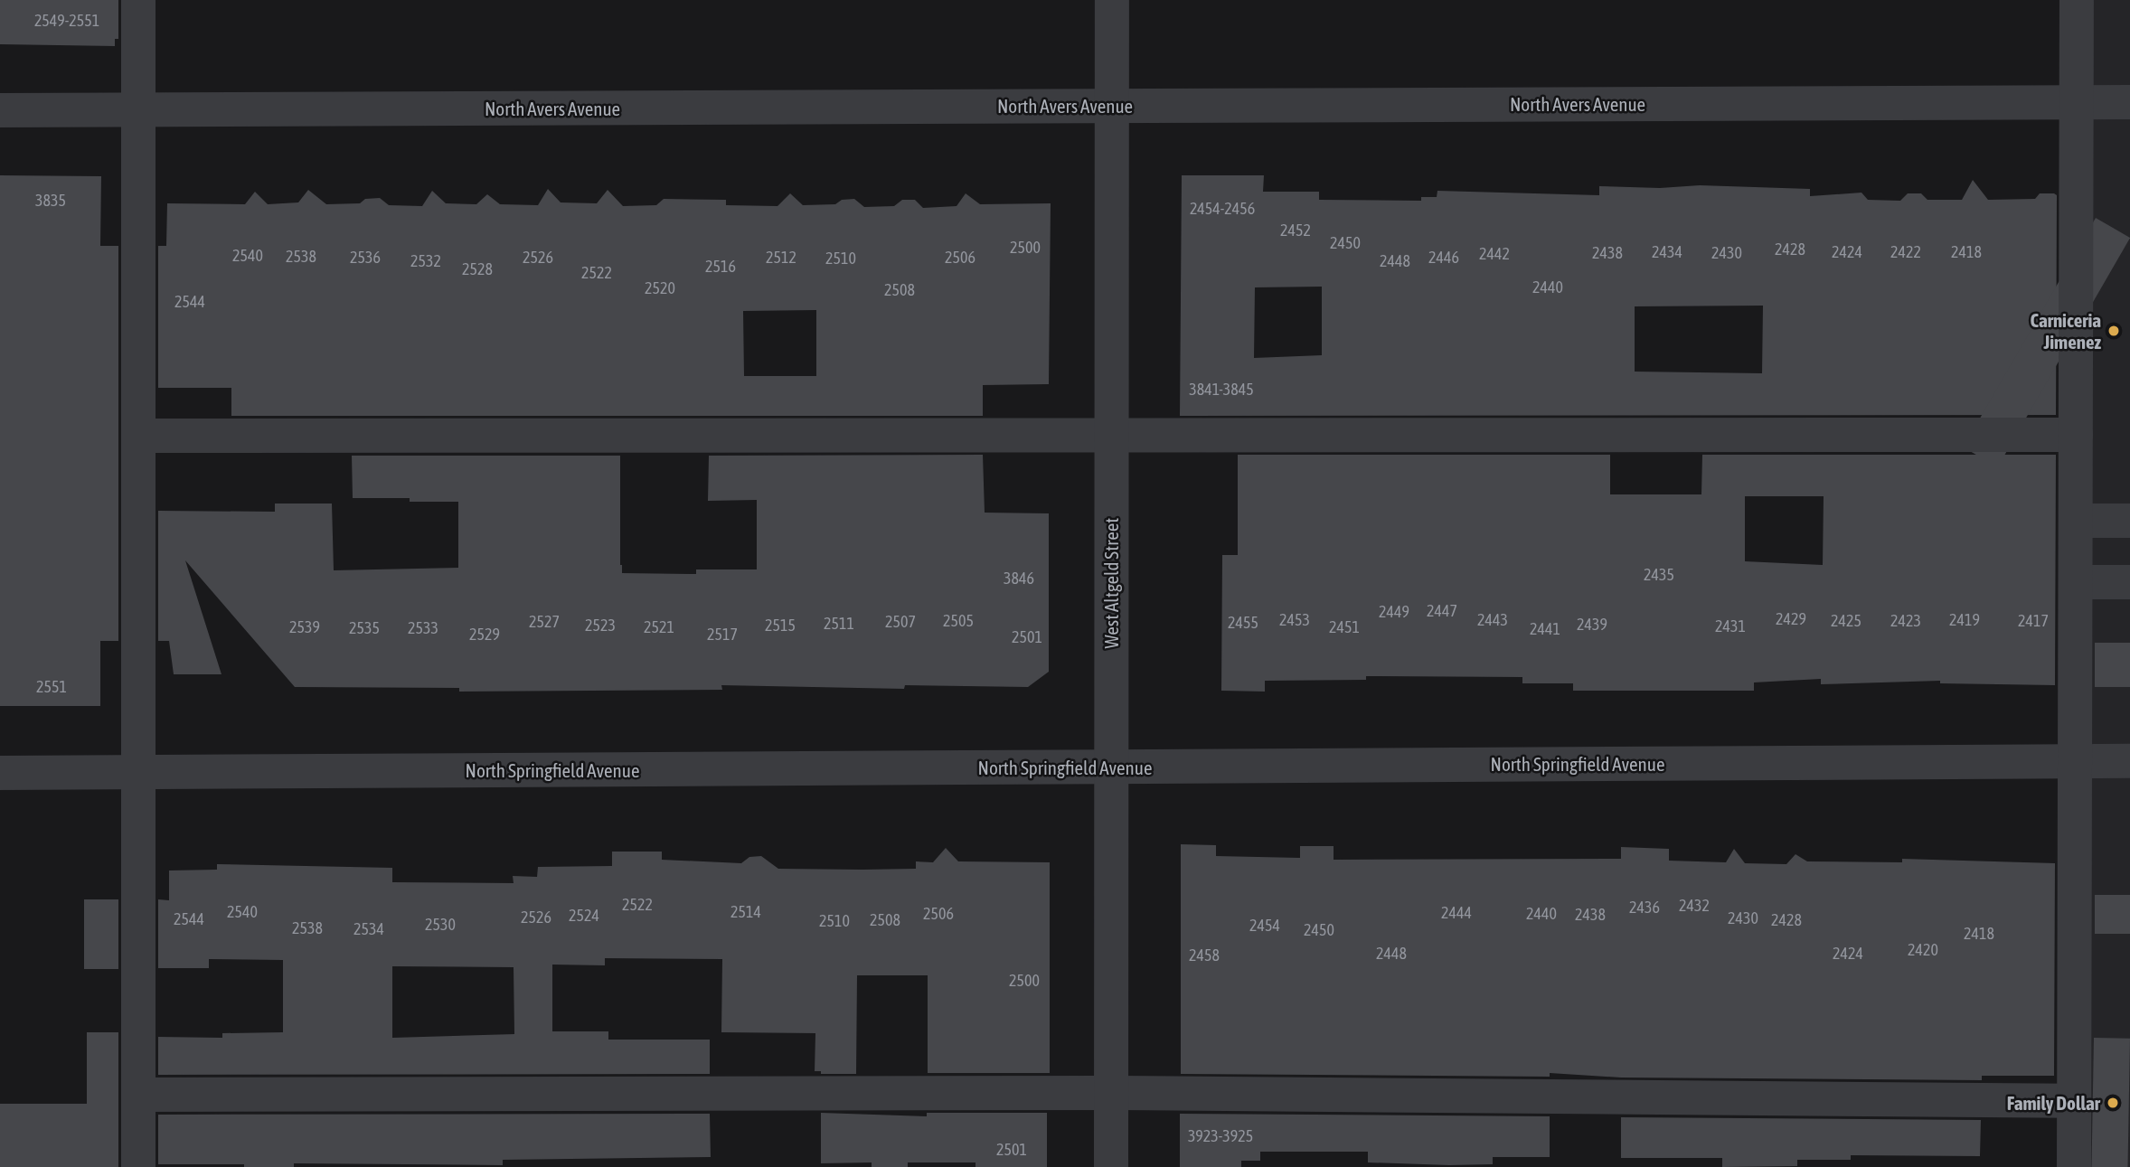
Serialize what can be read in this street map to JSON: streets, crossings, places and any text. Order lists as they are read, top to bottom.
{
  "streets": {
    "street": ["North Avers Avenue", "West Altgeld Street", "North Springfield Avenue"]
  },
  "crossings": [
    ["North Avers Avenue", "West Altgeld Street"],
    ["West Altgeld Street", "North Springfield Avenue"]
  ],
  "places": ["Carniceria Jimenez", "Family Dollar"],
  "house_numbers": [
    "2549-2551",
    "3835",
    "2454-2456",
    "2452",
    "2450",
    "2500",
    "2428",
    "2434",
    "2424",
    "2422",
    "2418",
    "2438",
    "2430",
    "2442",
    "2540",
    "2538",
    "2536",
    "2526",
    "2512",
    "2506",
    "2446",
    "2510",
    "2532",
    "2448",
    "2516",
    "2528",
    "2522",
    "2440",
    "2520",
    "2508",
    "2544",
    "3841-3845",
    "2435",
    "3846",
    "2447",
    "2449",
    "2429",
    "2453",
    "2443",
    "2419",
    "2505",
    "2425",
    "2423",
    "2417",
    "2527",
    "2507",
    "2455",
    "2511",
    "2439",
    "2523",
    "2515",
    "2431",
    "2539",
    "2521",
    "2451",
    "2535",
    "2533",
    "2441",
    "2529",
    "2517",
    "2501",
    "2551",
    "2522",
    "2432",
    "2436",
    "2540",
    "2514",
    "2444",
    "2506",
    "2440",
    "2438",
    "2524",
    "2526",
    "2430",
    "2544",
    "2508",
    "2428",
    "2510",
    "2530",
    "2454",
    "2538",
    "2534",
    "2450",
    "2418",
    "2420",
    "2448",
    "2424",
    "2458",
    "2500",
    "3923-3925",
    "2501"
  ]
}
